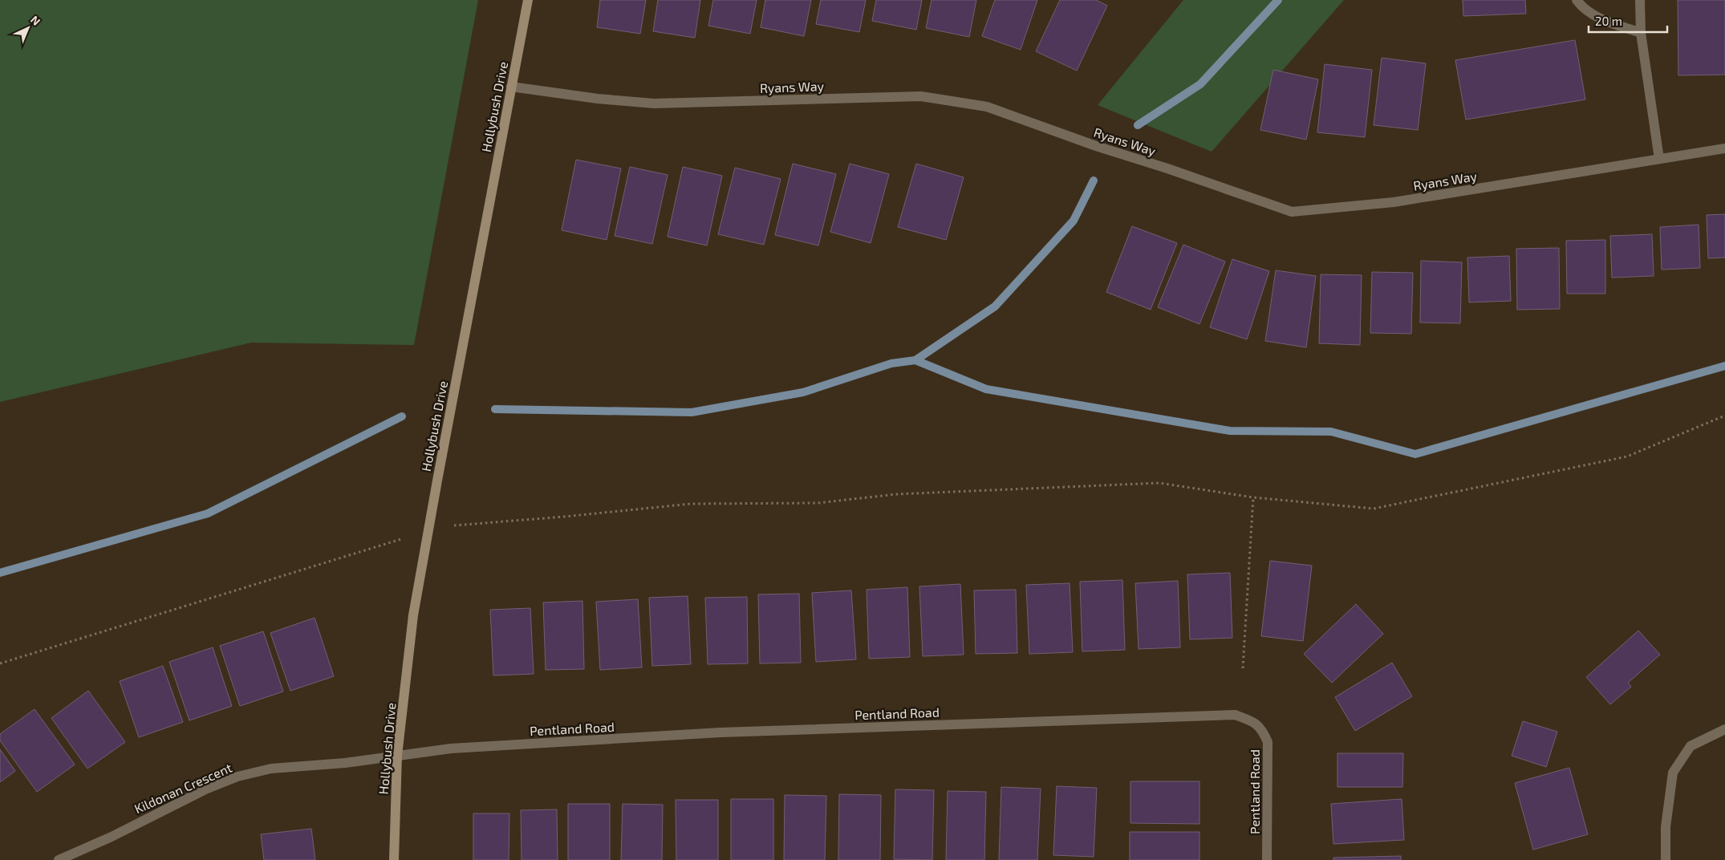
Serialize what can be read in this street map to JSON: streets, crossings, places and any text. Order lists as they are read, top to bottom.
{
  "streets": {
    "street": [
      "Ryans Way",
      "Hollybush Drive",
      "Pentland Road",
      "Kildonan Crescent"
    ]
  },
  "crossings": [
    ["Ryans Way", "Hollybush Drive"],
    ["Hollybush Drive", "Pentland Road"],
    ["Hollybush Drive", "Kildonan Crescent"],
    ["Pentland Road", "Kildonan Crescent"]
  ],
  "scale_bar": "20 m",
  "north": "top right"
}
